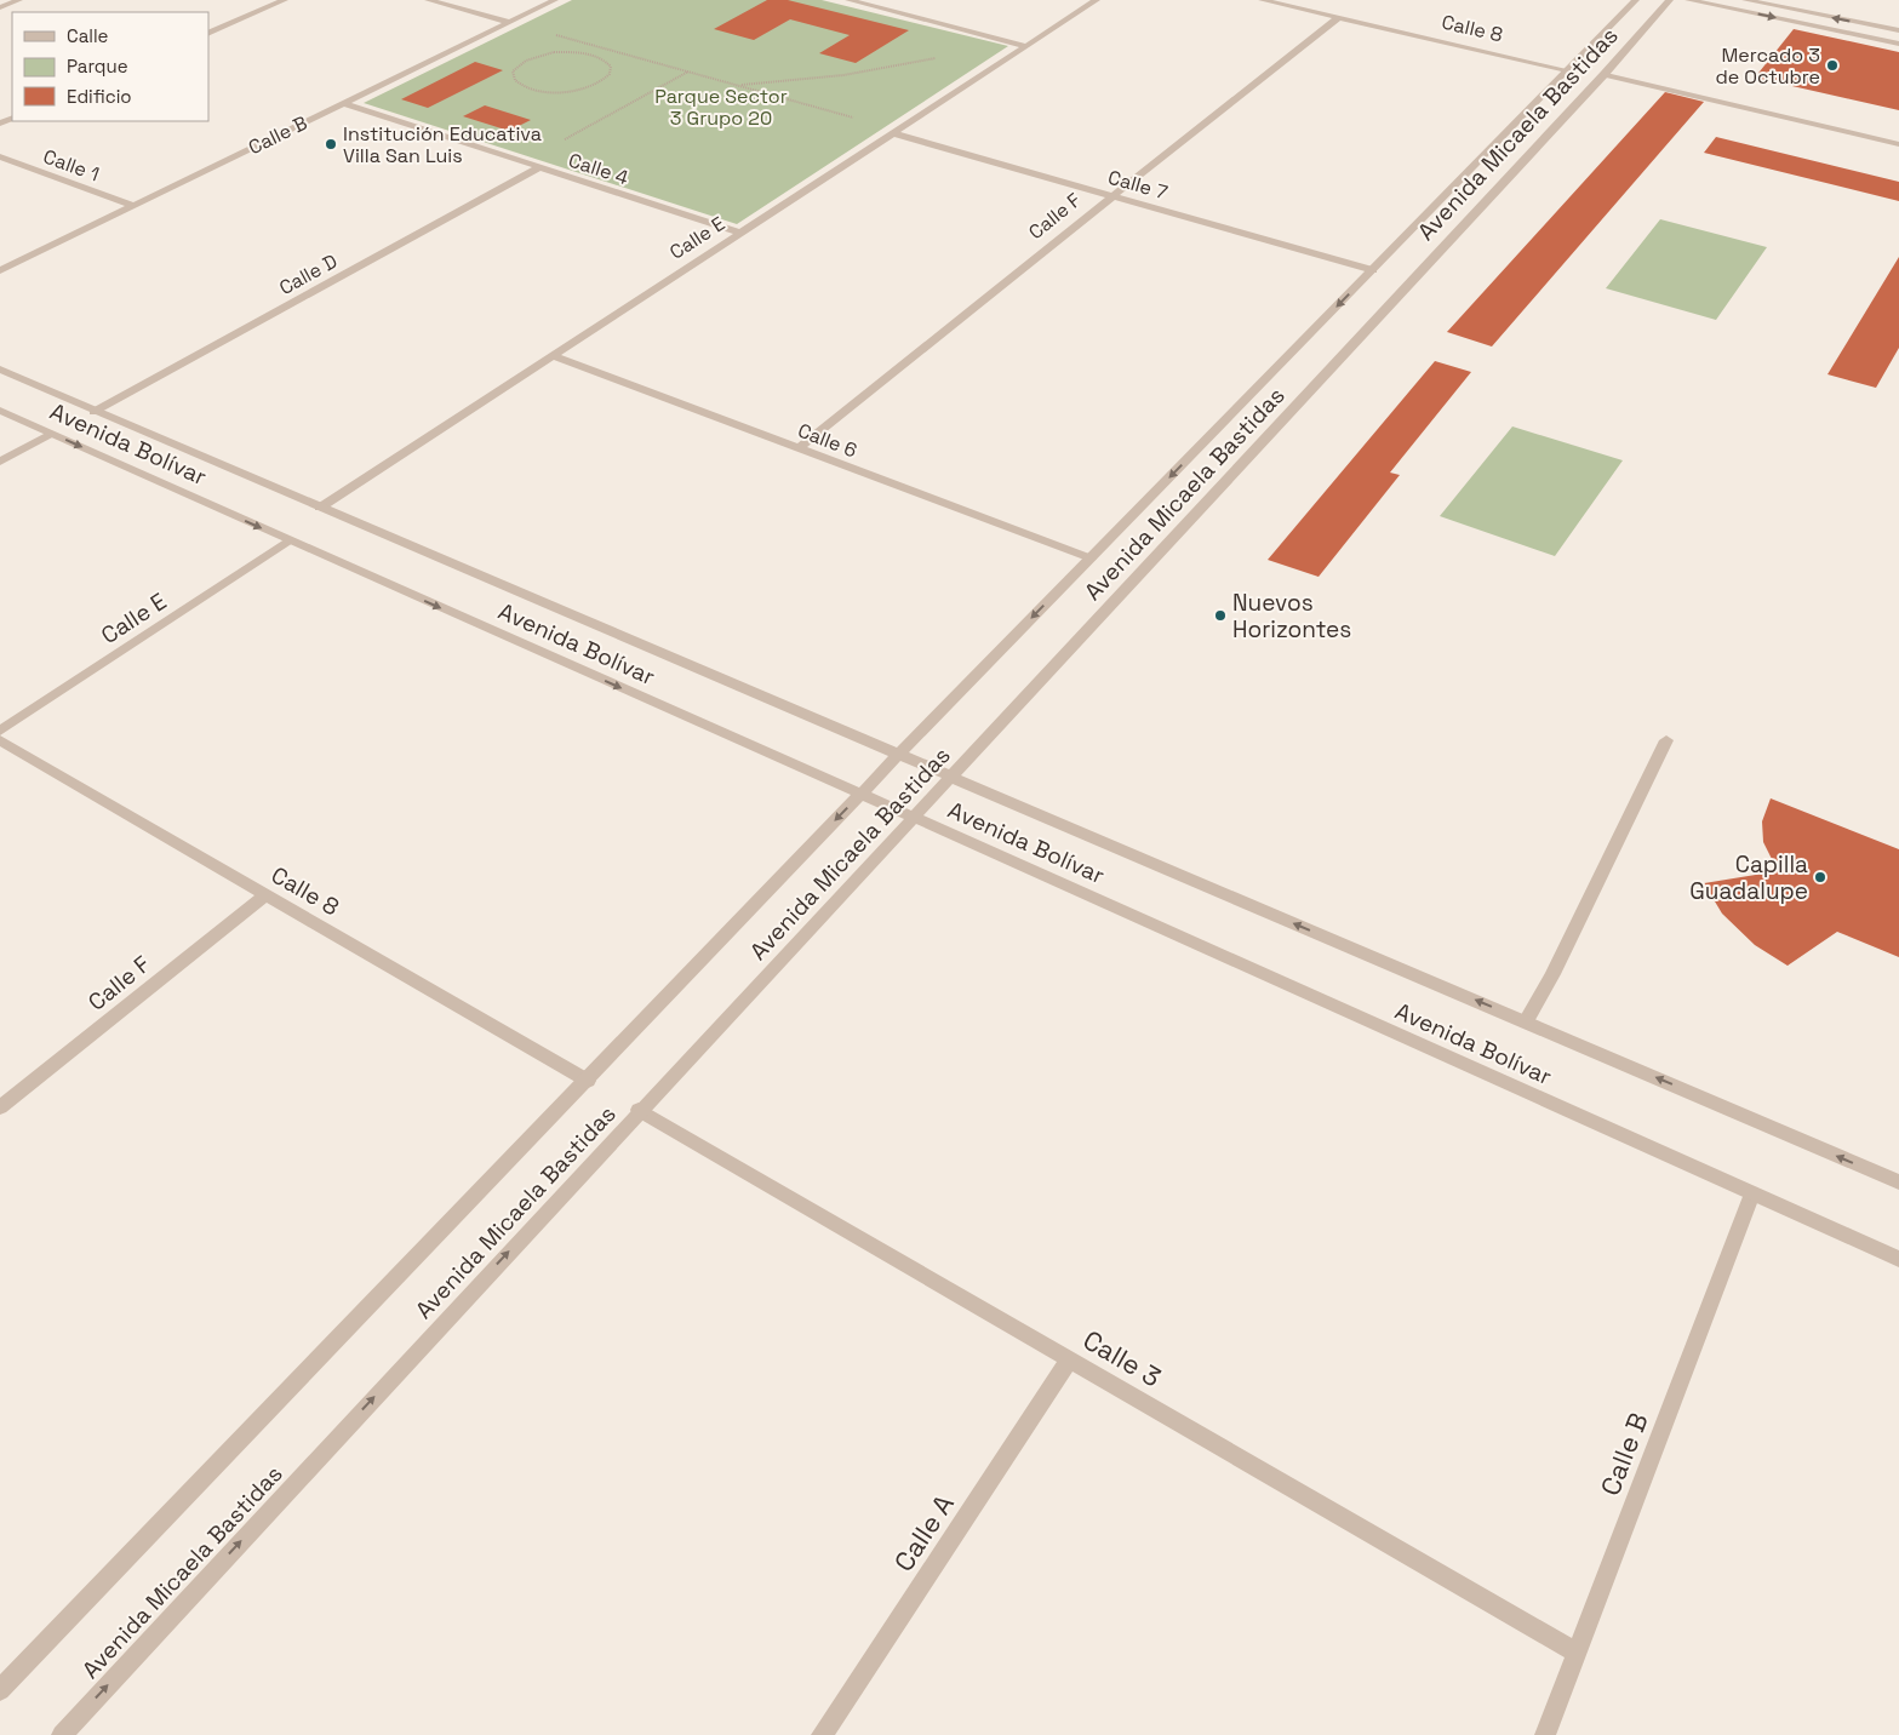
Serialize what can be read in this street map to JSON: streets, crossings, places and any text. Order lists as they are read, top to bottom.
{
  "streets": {
    "street": [
      "Calle 8",
      "Avenida Micaela Bastidas",
      "Calle B",
      "Calle 1",
      "Calle 4",
      "Calle 7",
      "Calle F",
      "Calle E",
      "Calle D",
      "Calle 6",
      "Avenida Bolívar",
      "Calle 3",
      "Calle A"
    ]
  },
  "crossings": [
    ["Calle 8", "Avenida Micaela Bastidas"],
    ["Calle 8", "Calle F"],
    ["Avenida Micaela Bastidas", "Calle 7"],
    ["Avenida Micaela Bastidas", "Calle 6"],
    ["Avenida Micaela Bastidas", "Avenida Bolívar"],
    ["Avenida Micaela Bastidas", "Calle 3"],
    ["Calle B", "Calle 1"],
    ["Calle B", "Calle 4"],
    ["Calle B", "Avenida Bolívar"],
    ["Calle B", "Calle 3"],
    ["Calle 4", "Calle E"],
    ["Calle 4", "Calle D"],
    ["Calle 7", "Calle F"],
    ["Calle 7", "Calle E"],
    ["Calle F", "Calle 6"],
    ["Calle E", "Calle 6"],
    ["Calle E", "Avenida Bolívar"],
    ["Calle D", "Avenida Bolívar"],
    ["Calle 3", "Calle A"]
  ],
  "parks": ["Parque Sector 3 Grupo 20"],
  "places": [
    "Mercado 3 de Octubre",
    "Institución Educativa Villa San Luis",
    "Nuevos Horizontes",
    "Capilla Guadalupe"
  ],
  "legend": ["Calle", "Parque", "Edificio"]
}
